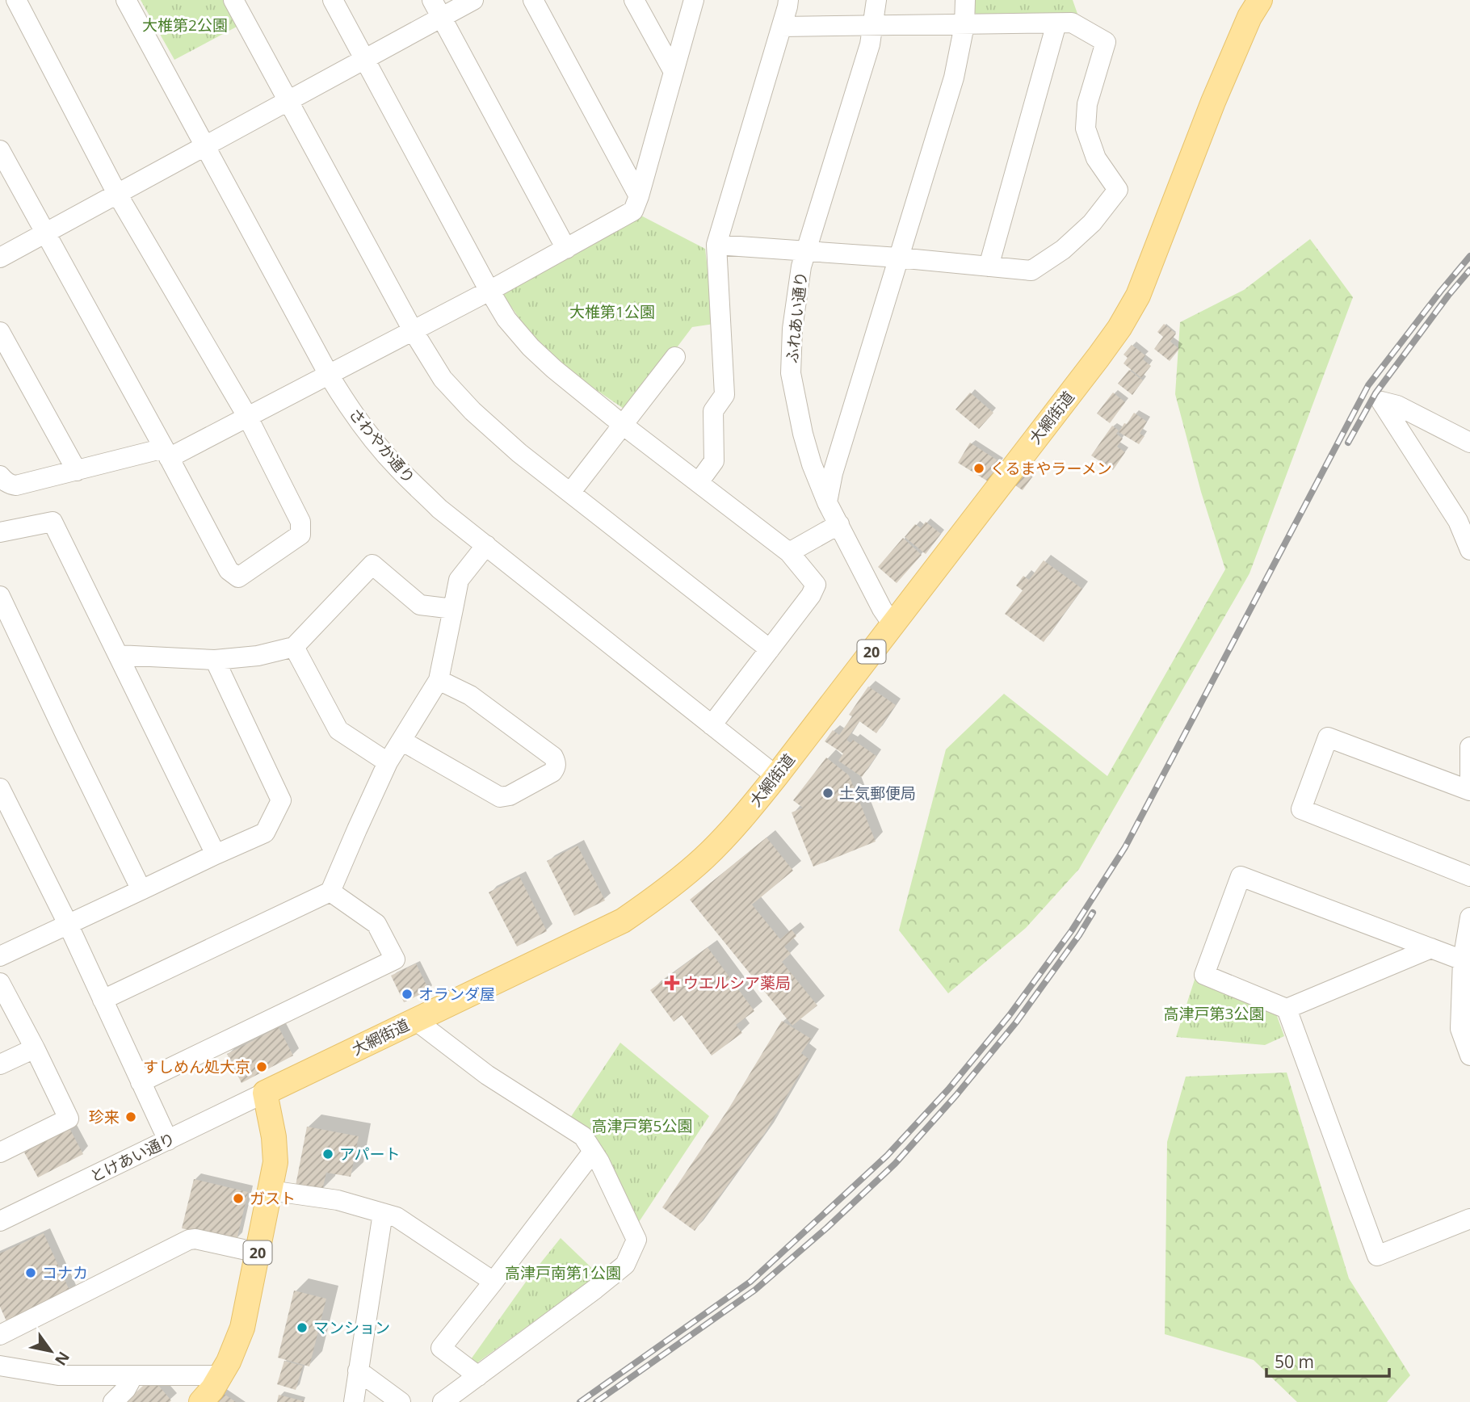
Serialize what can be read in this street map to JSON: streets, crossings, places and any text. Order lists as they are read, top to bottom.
{
  "streets": {
    "main road": ["大網街道", "20"],
    "street": ["ふれあい通り", "さわやか通り", "とけあい通り"]
  },
  "crossings": [
    ["ふれあい通り", "大網街道"],
    ["大網街道", "さわやか通り"],
    ["大網街道", "20"],
    ["大網街道", "とけあい通り"],
    ["20", "とけあい通り"]
  ],
  "parks": [
    "大椎第2公園",
    "大椎第1公園",
    "高津戸第3公園",
    "高津戸第5公園",
    "高津戸南第1公園"
  ],
  "places": {
    "other": [
      "くるまやラーメン",
      "土気郵便局",
      "オランダ屋",
      "すしめん処大京",
      "珍来",
      "アパート",
      "ガスト",
      "コナカ",
      "マンション"
    ],
    "health": ["ウエルシア薬局"]
  },
  "scale_bar": "50 m",
  "north": "bottom right"
}
